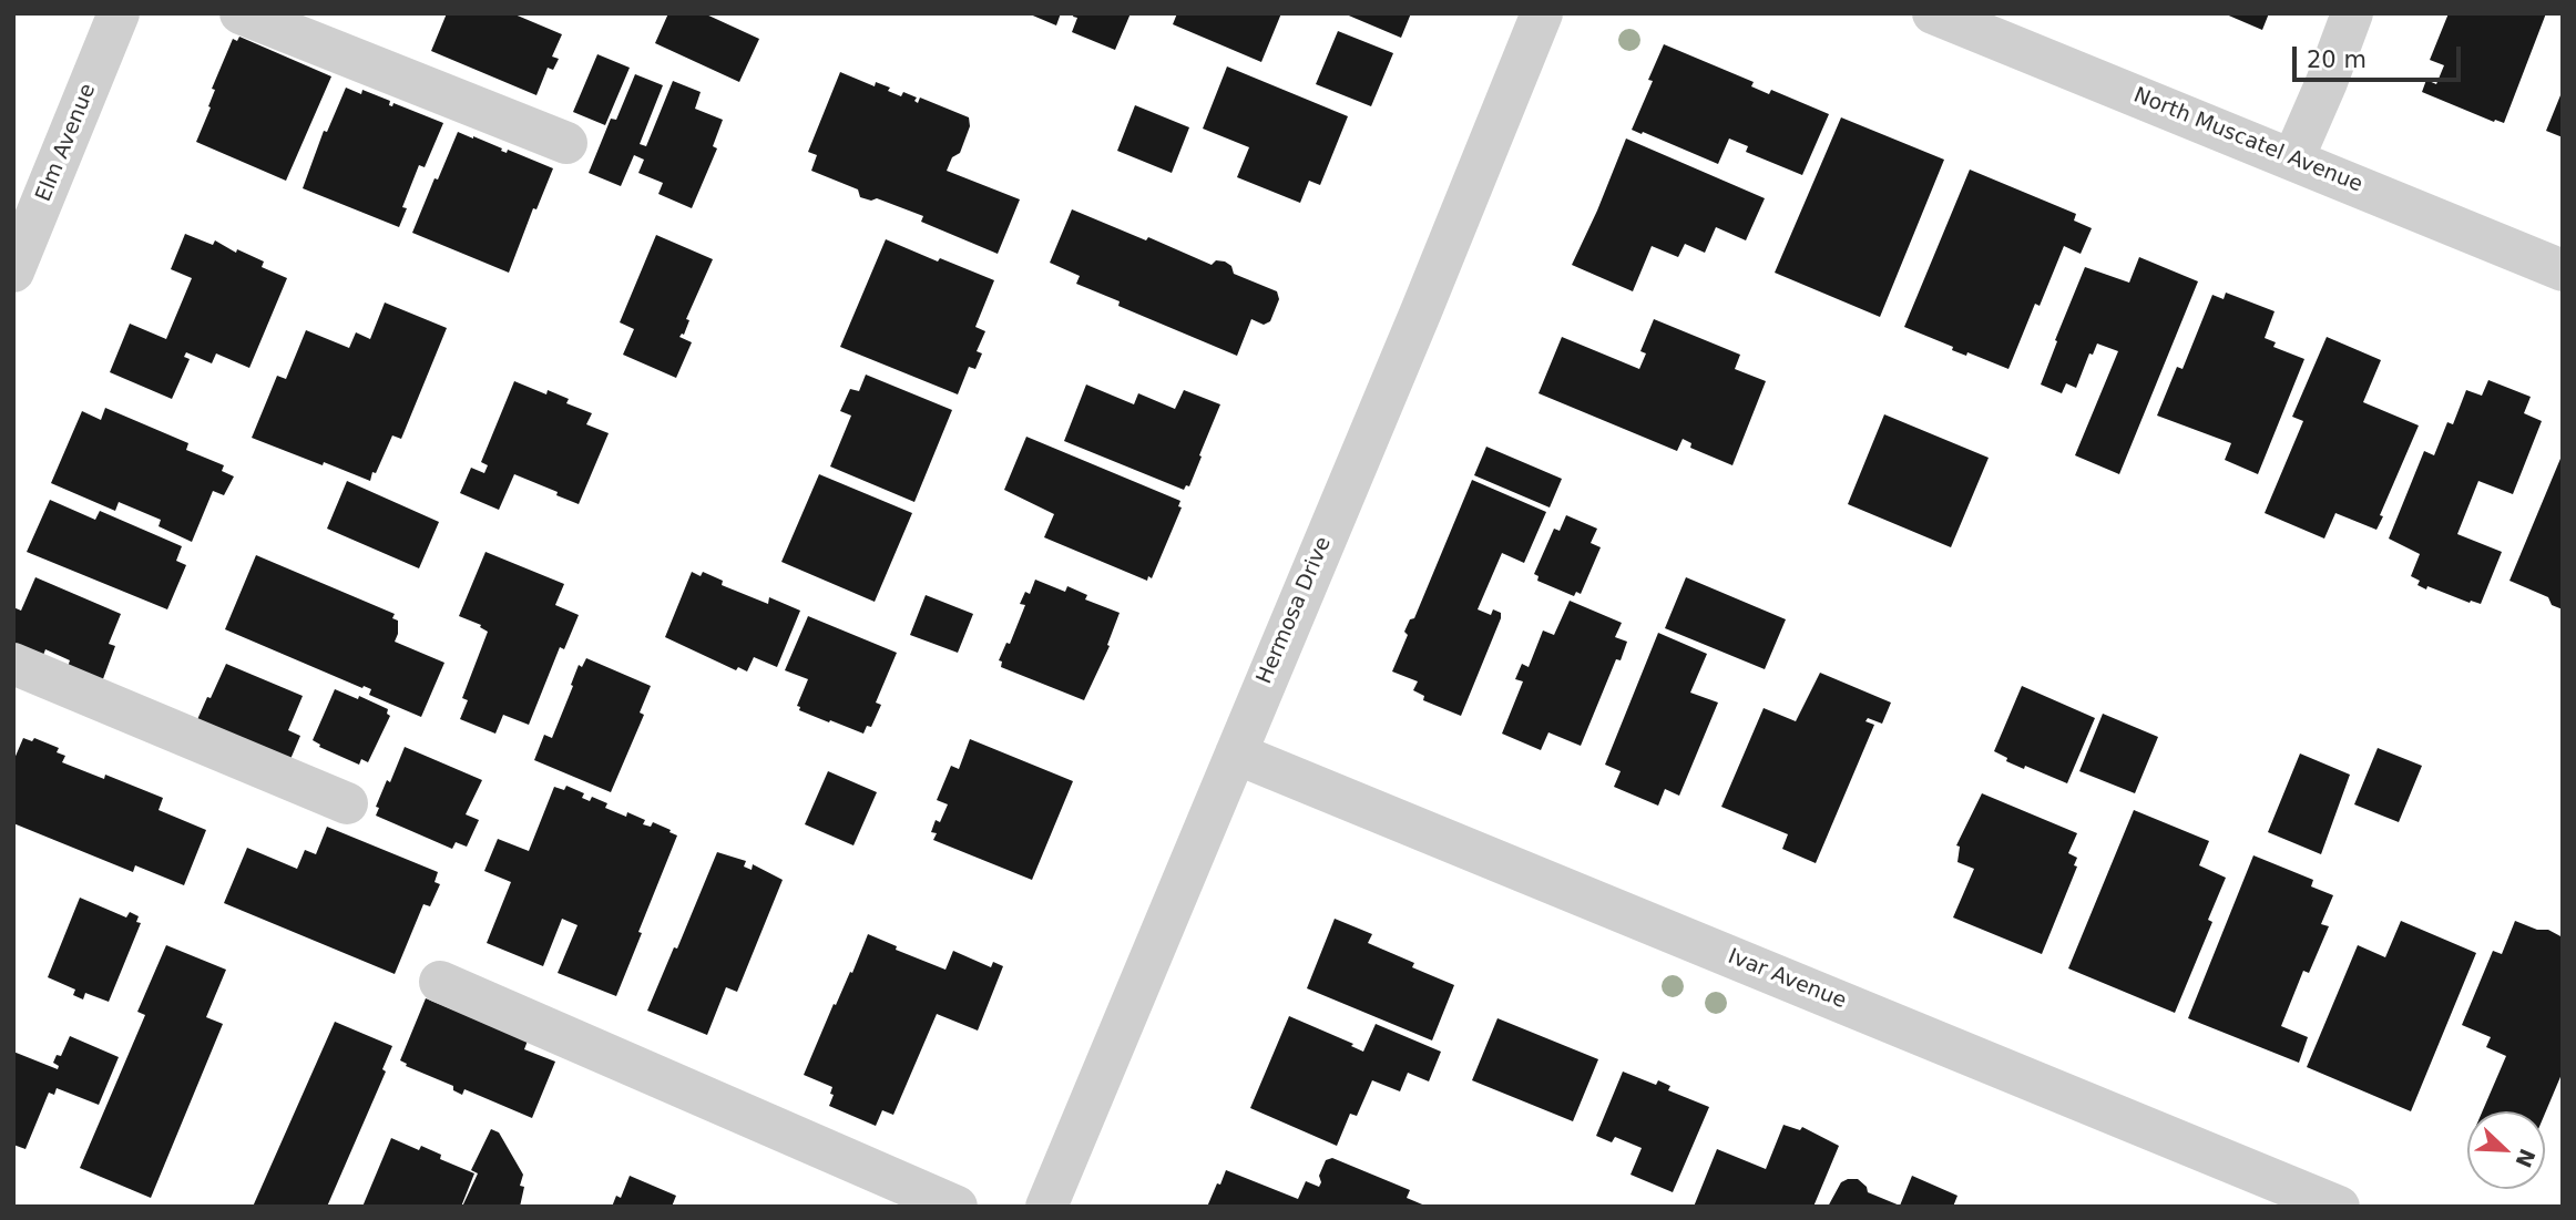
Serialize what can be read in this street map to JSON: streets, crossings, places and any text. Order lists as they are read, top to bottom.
{
  "streets": {
    "street": [
      "North Muscatel Avenue",
      "Elm Avenue",
      "Hermosa Drive",
      "Ivar Avenue"
    ]
  },
  "crossings": [
    ["Hermosa Drive", "Ivar Avenue"]
  ],
  "scale_bar": "20 m",
  "north": "bottom right"
}
